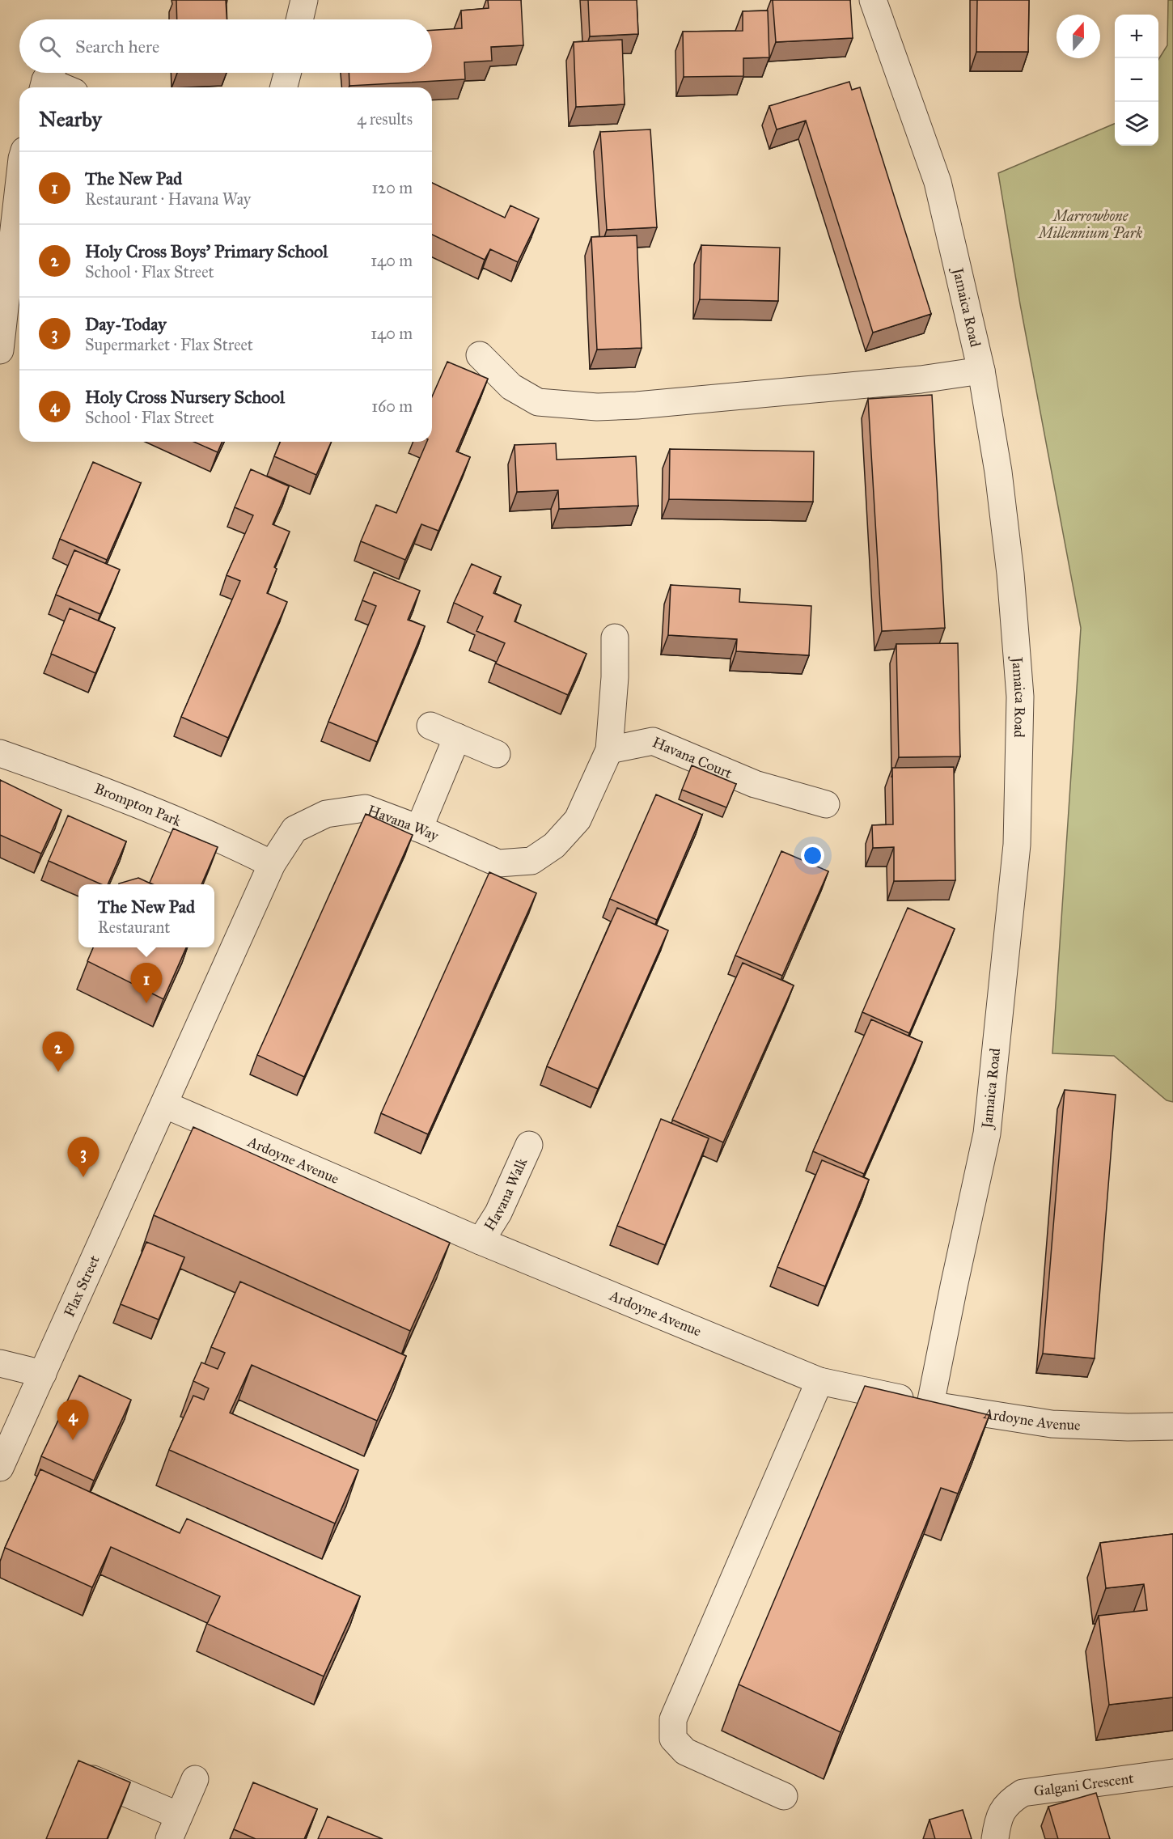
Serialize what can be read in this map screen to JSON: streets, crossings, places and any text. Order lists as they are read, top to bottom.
{
  "streets": {
    "street": [
      "Jamaica Road",
      "Havana Court",
      "Brompton Park",
      "Havana Way",
      "Ardoyne Avenue",
      "Havana Walk",
      "Flax Street",
      "Galgani Crescent"
    ]
  },
  "crossings": [
    ["Jamaica Road", "Ardoyne Avenue"],
    ["Havana Court", "Havana Way"],
    ["Brompton Park", "Havana Way"],
    ["Havana Way", "Ardoyne Avenue"],
    ["Havana Way", "Flax Street"],
    ["Ardoyne Avenue", "Havana Walk"],
    ["Ardoyne Avenue", "Flax Street"]
  ],
  "parks": ["Marrowbone Millennium Park"],
  "north": "top",
  "page": {
    "map_buttons": ["+", "−"],
    "search": "Search here",
    "heading": ["Nearby", "4 results"],
    "list": [
      {
        "mark": "1",
        "name": "The New Pad",
        "note": "Restaurant · Havana Way",
        "value": "120 m"
      },
      {
        "mark": "2",
        "name": "Holy Cross Boys' Primary School",
        "note": "School · Flax Street",
        "value": "140 m"
      },
      {
        "mark": "3",
        "name": "Day-Today",
        "note": "Supermarket · Flax Street",
        "value": "140 m"
      },
      {
        "mark": "4",
        "name": "Holy Cross Nursery School",
        "note": "School · Flax Street",
        "value": "160 m"
      }
    ],
    "popup": ["The New Pad", "Restaurant"],
    "pins": [
      "1",
      "2",
      "3",
      "4"
    ]
  }
}
